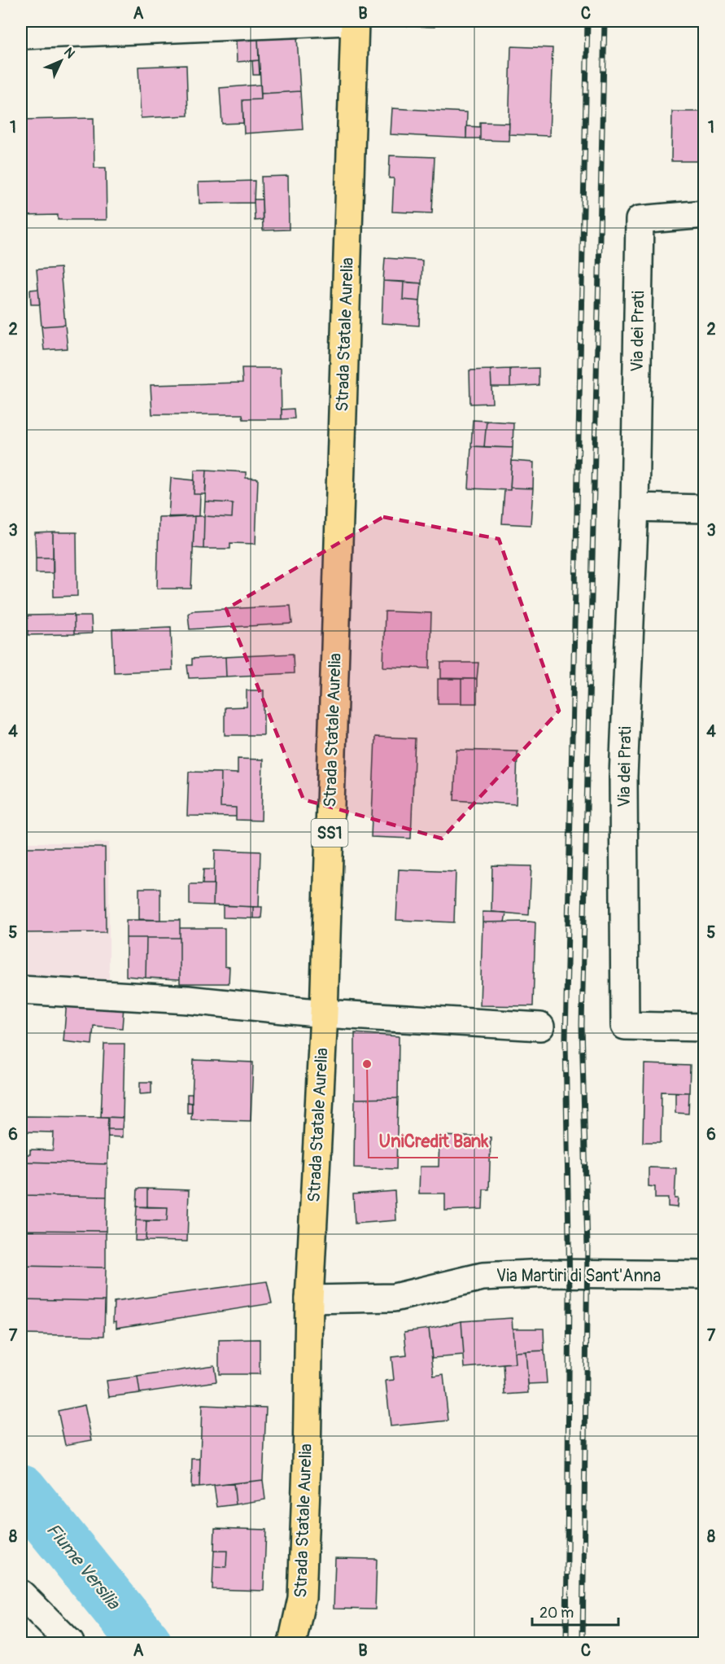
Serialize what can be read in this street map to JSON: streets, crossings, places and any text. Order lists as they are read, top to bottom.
{
  "streets": {
    "main road": ["Strada Statale Aurelia", "SS1"],
    "street": ["Via dei Prati", "Via Martiri di Sant'Anna"]
  },
  "crossings": [
    ["Strada Statale Aurelia", "Via Martiri di Sant'Anna"]
  ],
  "water": ["Fiume Versilia"],
  "places": ["UniCredit Bank"],
  "scale_bar": "20 m",
  "north": "top right",
  "grid": {
    "columns": ["A", "B", "C"],
    "rows": [
      "1",
      "2",
      "3",
      "4",
      "5",
      "6",
      "7",
      "8"
    ]
  }
}
